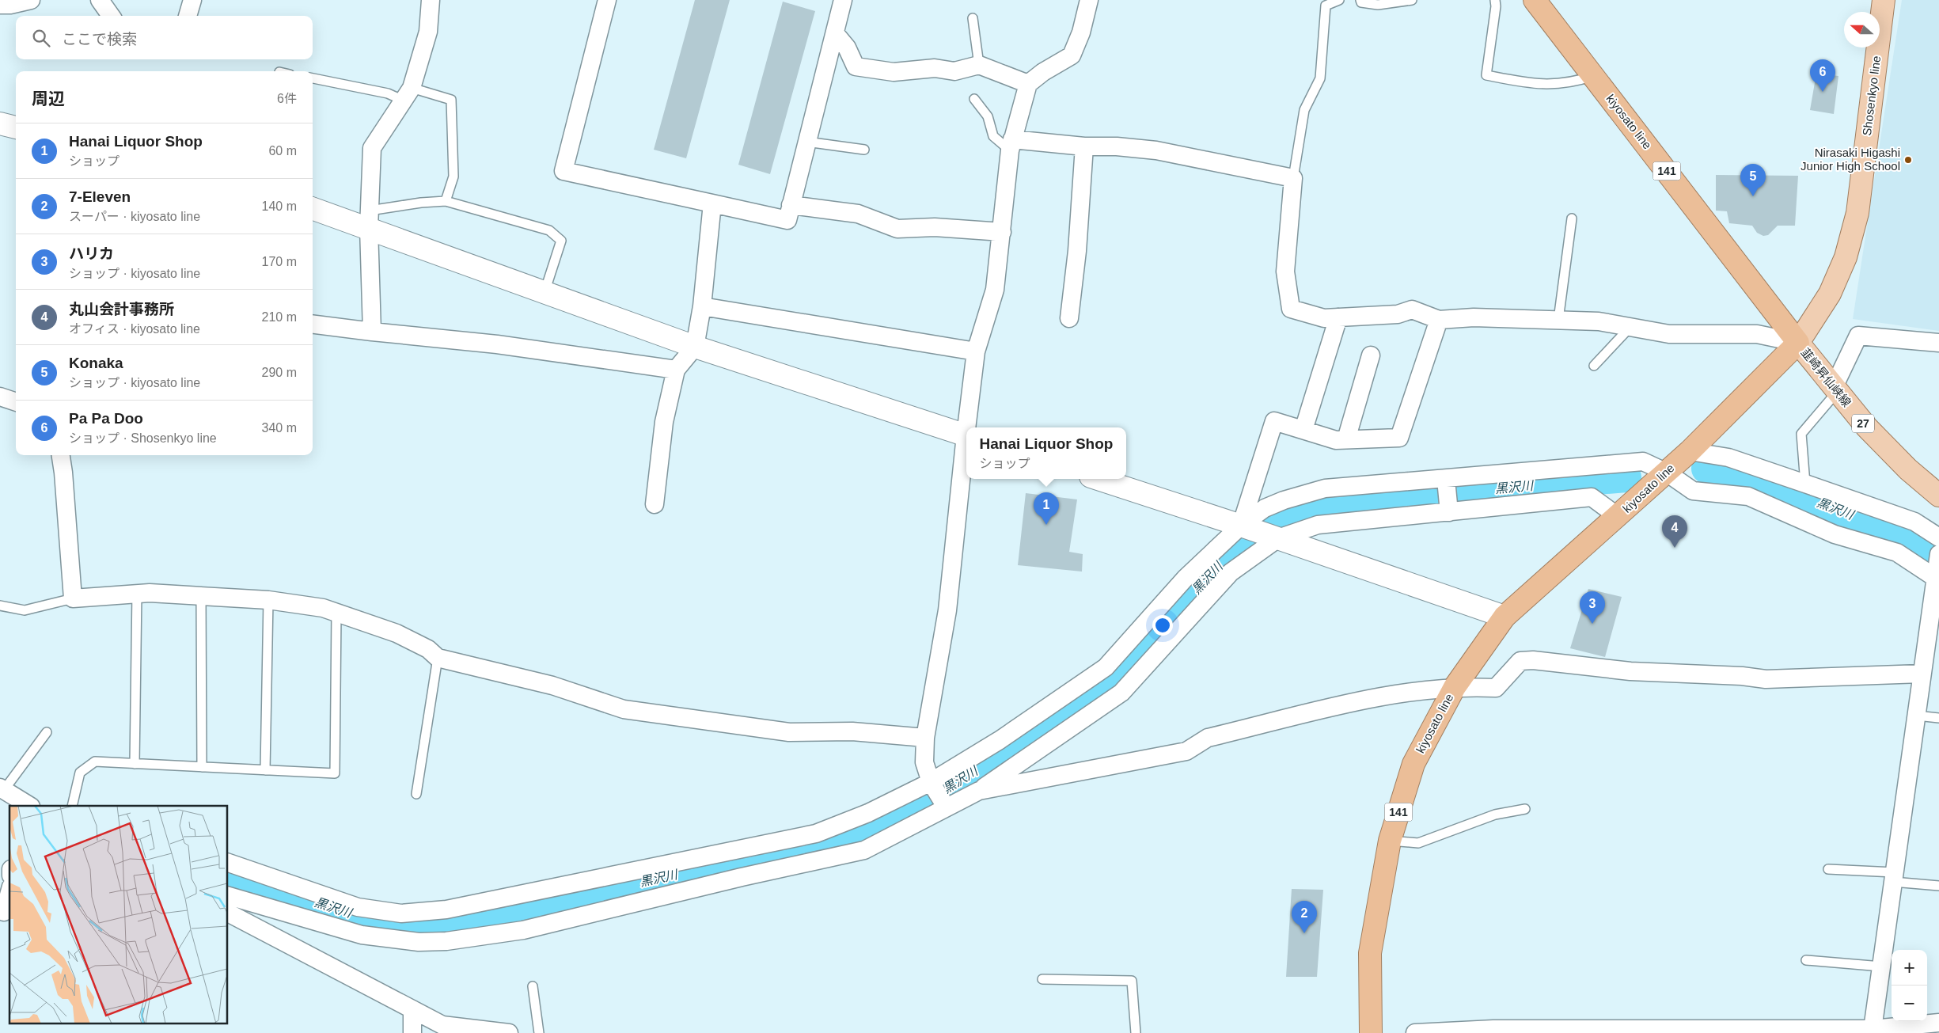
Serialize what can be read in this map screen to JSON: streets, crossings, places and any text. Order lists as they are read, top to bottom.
{
  "streets": {
    "highway": ["kiyosato line", "141"],
    "main road": ["Shosenkyo line", "韮崎昇仙峡線", "27"]
  },
  "crossings": [
    ["Shosenkyo line", "kiyosato line"],
    ["Shosenkyo line", "韮崎昇仙峡線"],
    ["kiyosato line", "韮崎昇仙峡線"]
  ],
  "water": ["黒沢川"],
  "places": ["Nirasaki Higashi Junior High School"],
  "north": "left",
  "page": {
    "search": "ここで検索",
    "pins": [
      "6",
      "5",
      "1",
      "4",
      "3",
      "2"
    ],
    "heading": ["周辺", "6件"],
    "list": [
      {
        "mark": "1",
        "name": "Hanai Liquor Shop",
        "note": "ショップ",
        "value": "60 m"
      },
      {
        "mark": "2",
        "name": "7-Eleven",
        "note": "スーパー · kiyosato line",
        "value": "140 m"
      },
      {
        "mark": "3",
        "name": "ハリカ",
        "note": "ショップ · kiyosato line",
        "value": "170 m"
      },
      {
        "mark": "4",
        "name": "丸山会計事務所",
        "note": "オフィス · kiyosato line",
        "value": "210 m"
      },
      {
        "mark": "5",
        "name": "Konaka",
        "note": "ショップ · kiyosato line",
        "value": "290 m"
      },
      {
        "mark": "6",
        "name": "Pa Pa Doo",
        "note": "ショップ · Shosenkyo line",
        "value": "340 m"
      }
    ],
    "popup": ["Hanai Liquor Shop", "ショップ"],
    "map_buttons": ["+", "−"]
  }
}
